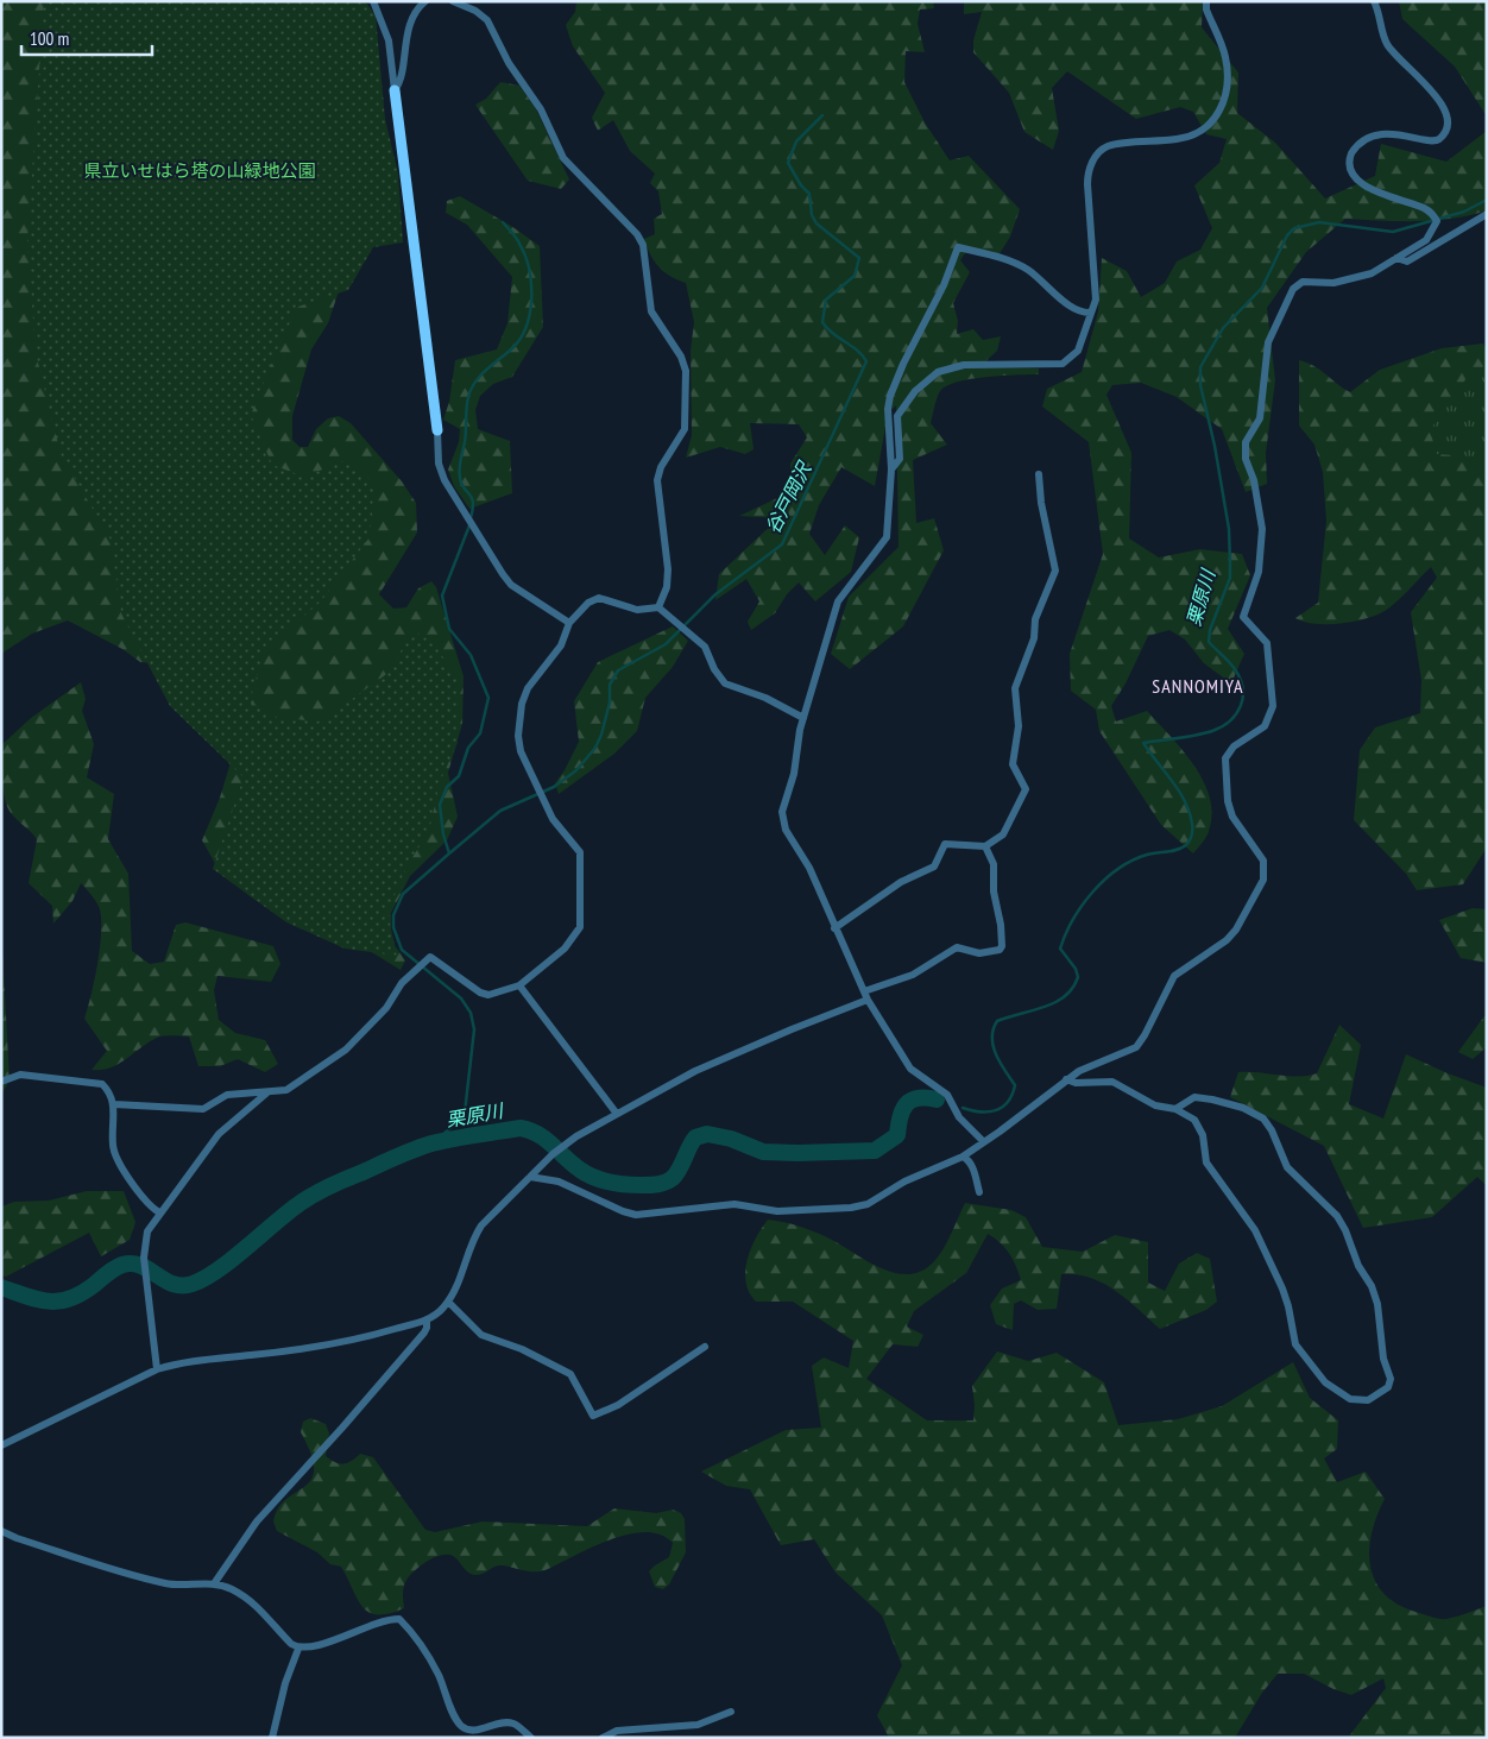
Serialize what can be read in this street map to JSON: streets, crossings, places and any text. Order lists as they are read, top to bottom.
{
  "districts": ["SANNOMIYA"],
  "water": ["谷戸岡沢", "栗原川"],
  "parks": ["県立いせはら塔の山緑地公園"],
  "scale_bar": "100 m"
}
